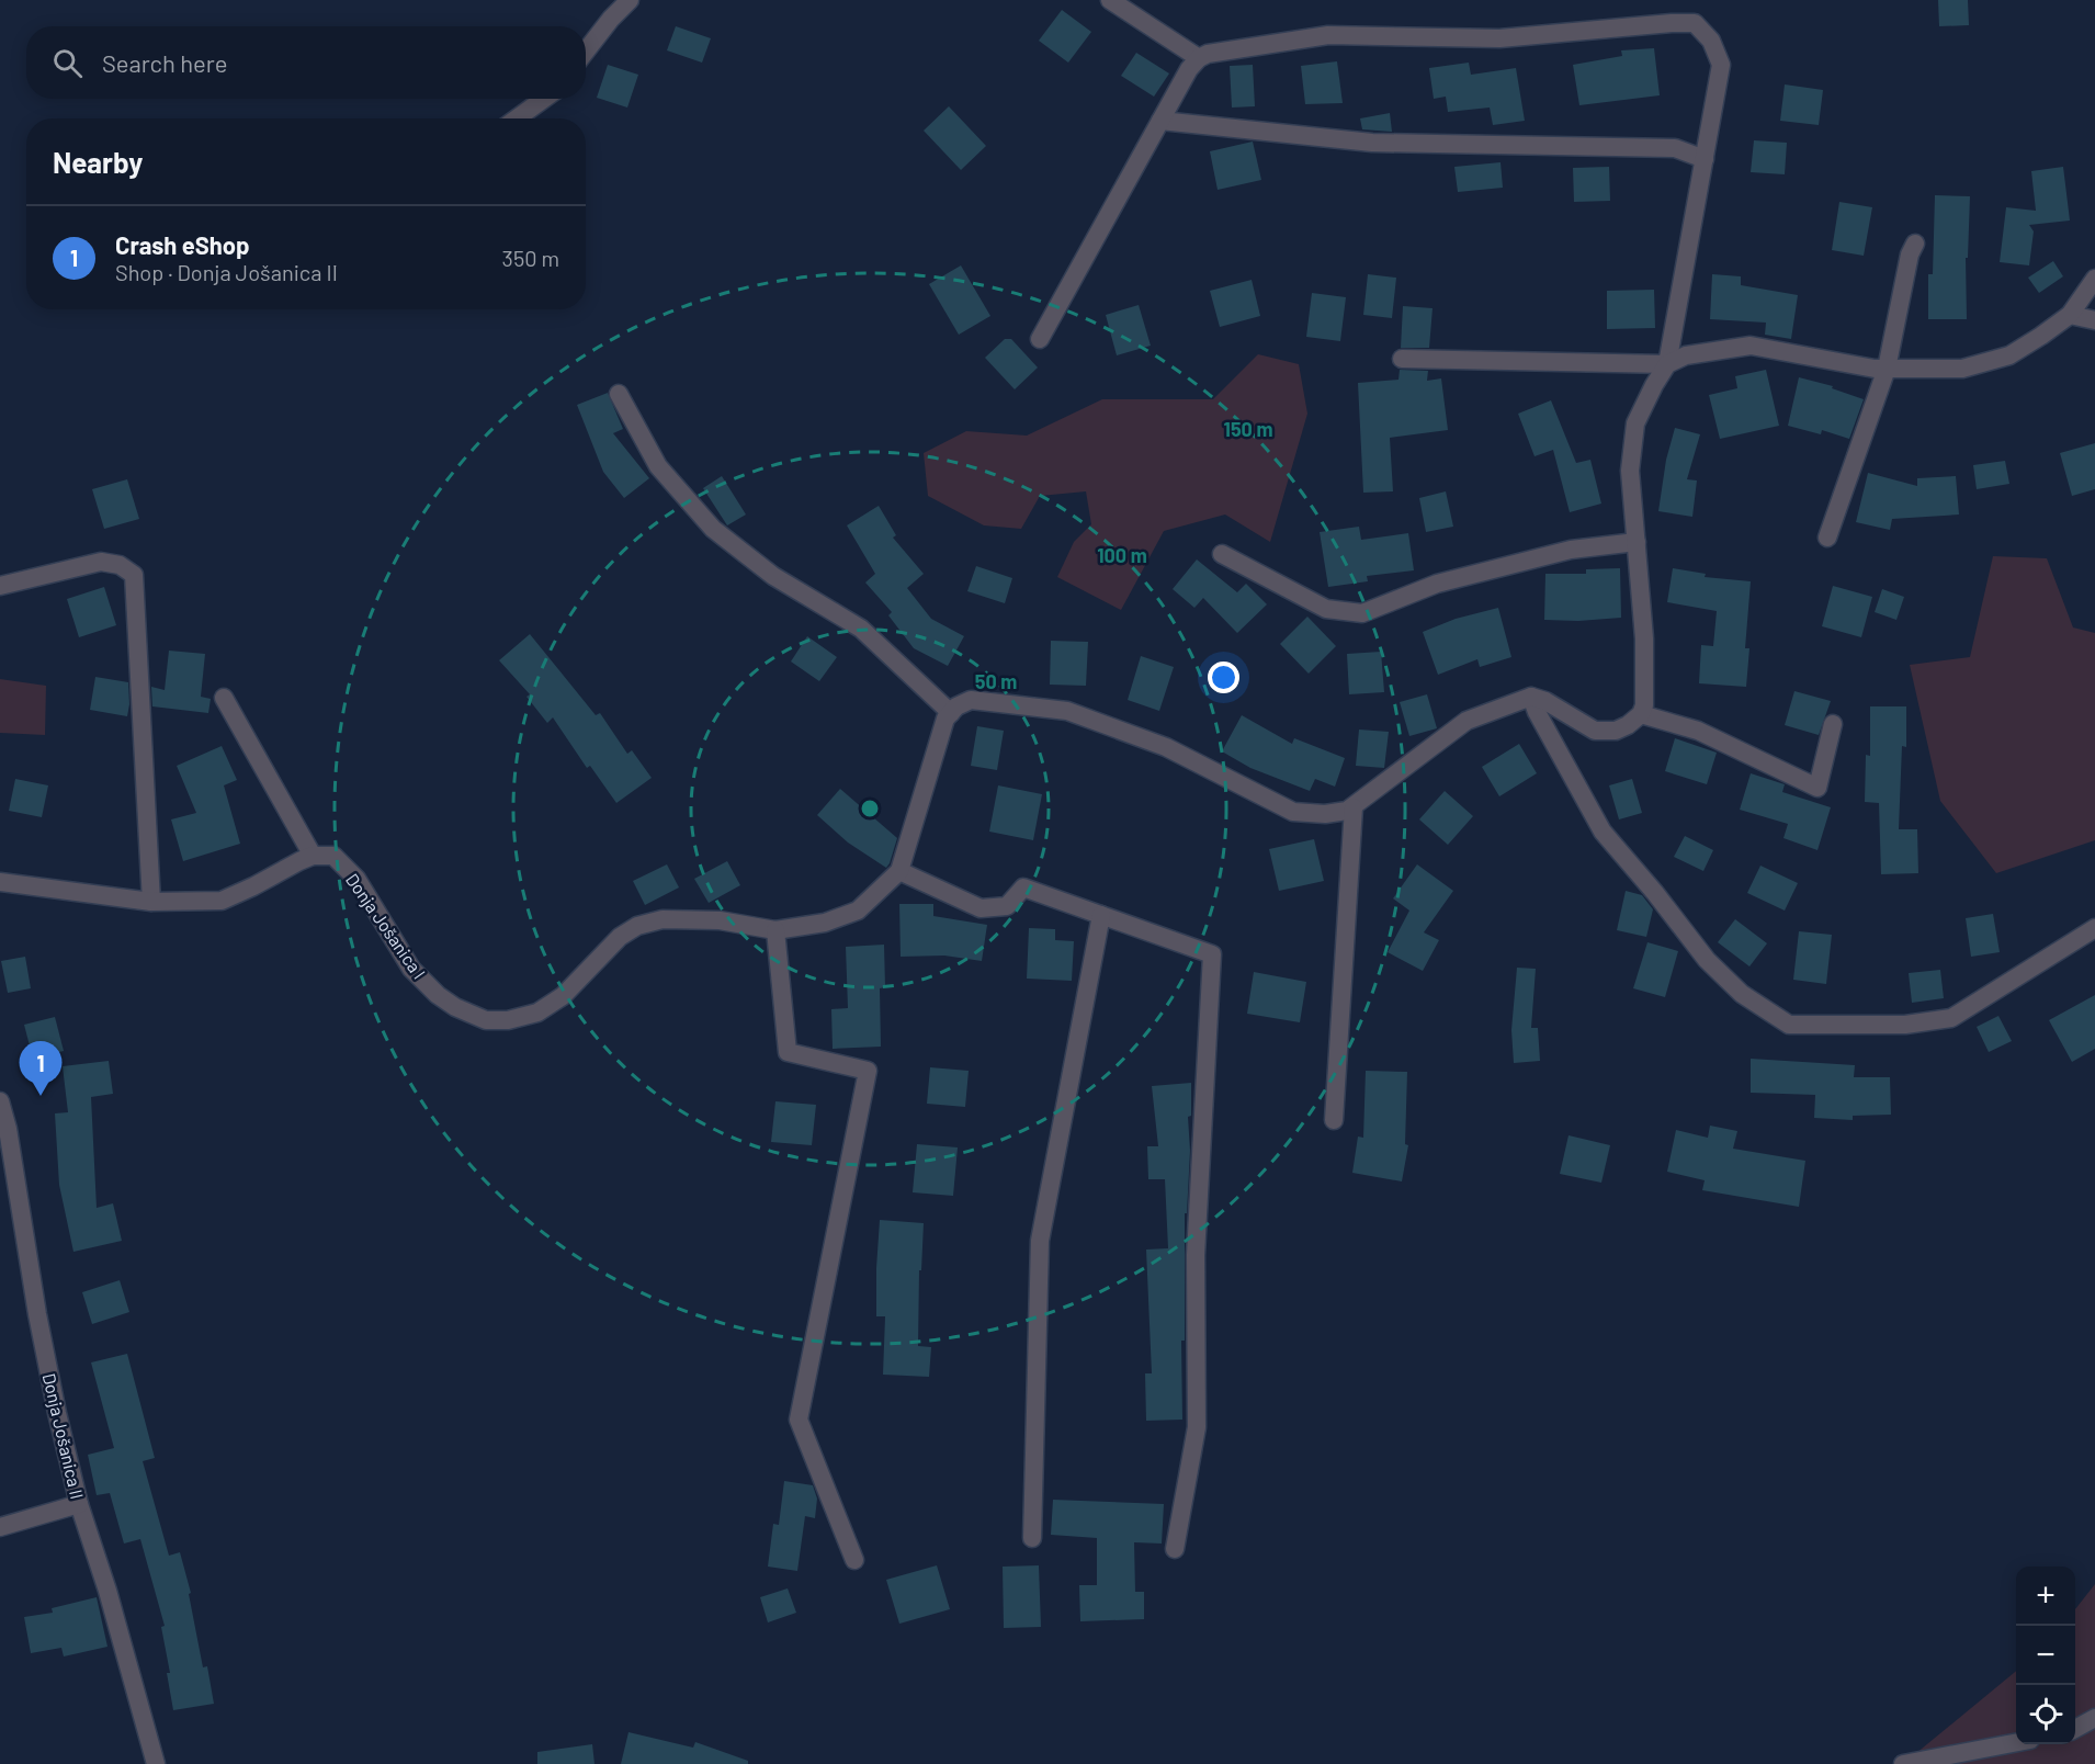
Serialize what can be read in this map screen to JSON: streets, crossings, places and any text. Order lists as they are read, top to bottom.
{
  "streets": {
    "street": ["Donja Jošanica I", "Donja Jošanica II"]
  },
  "page": {
    "search": "Search here",
    "heading": "Nearby",
    "list": [
      {
        "mark": "1",
        "name": "Crash eShop",
        "note": "Shop · Donja Jošanica II",
        "value": "350 m"
      }
    ],
    "pins": "1",
    "map_buttons": ["+", "−"]
  },
  "rings": ["150 m", "100 m", "50 m"]
}
